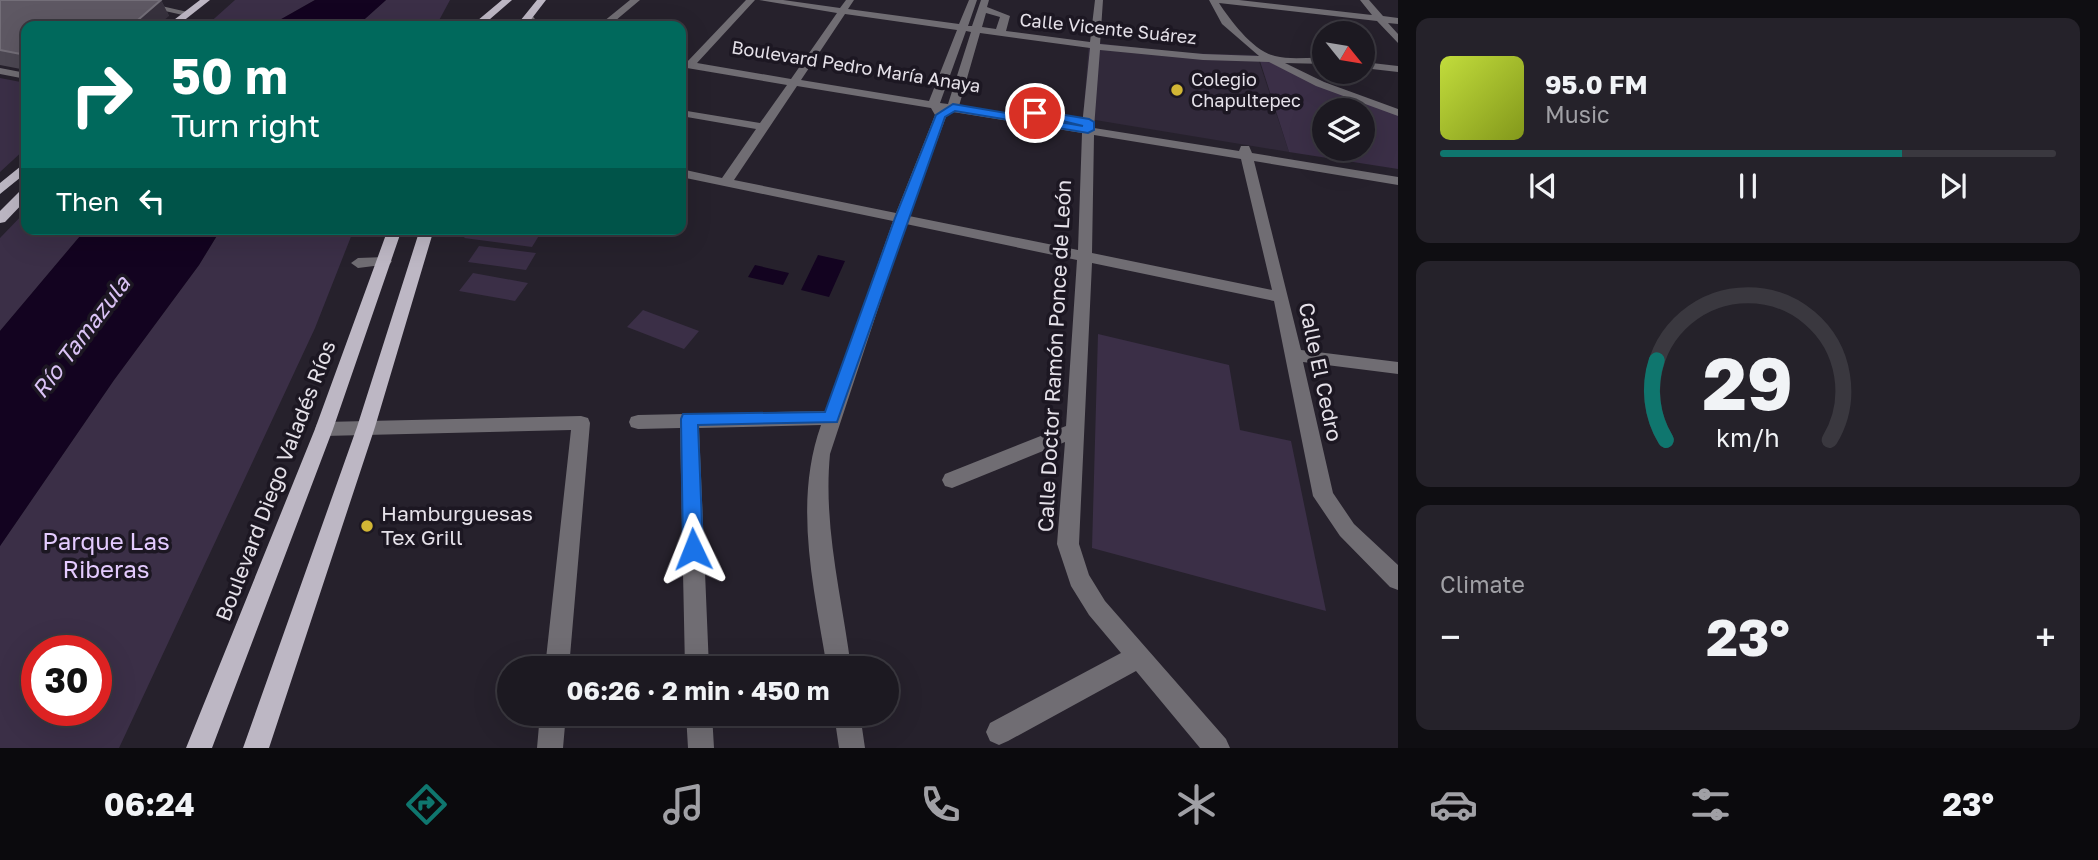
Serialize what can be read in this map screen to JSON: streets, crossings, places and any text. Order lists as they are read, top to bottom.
{
  "streets": {
    "main road": ["Boulevard Diego Valadés Ríos"],
    "street": [
      "Calle Vicente Suárez",
      "Boulevard Pedro María Anaya",
      "Calle Doctor Ramón Ponce de León",
      "Calle El Cedro"
    ]
  },
  "crossings": [
    ["Calle Vicente Suárez", "Calle Doctor Ramón Ponce de León"],
    ["Boulevard Pedro María Anaya", "Calle Doctor Ramón Ponce de León"],
    ["Boulevard Pedro María Anaya", "Calle El Cedro"]
  ],
  "water": ["Río Tamazula"],
  "parks": ["Parque Las Riberas"],
  "places": ["Colegio Chapultepec", "Hamburguesas Tex Grill"],
  "north": "bottom right",
  "page": {
    "turn": ["50 m", "Turn right"],
    "song": ["95.0 FM", "Music"],
    "then": "Then",
    "tile": "Climate",
    "heat": ["−", "23°", "+"],
    "limit": "30",
    "trip": "06:26 · 2 min · 450 m",
    "tabs": ["06:24", "23°"],
    "gauge": ["29", "km/h"]
  }
}
